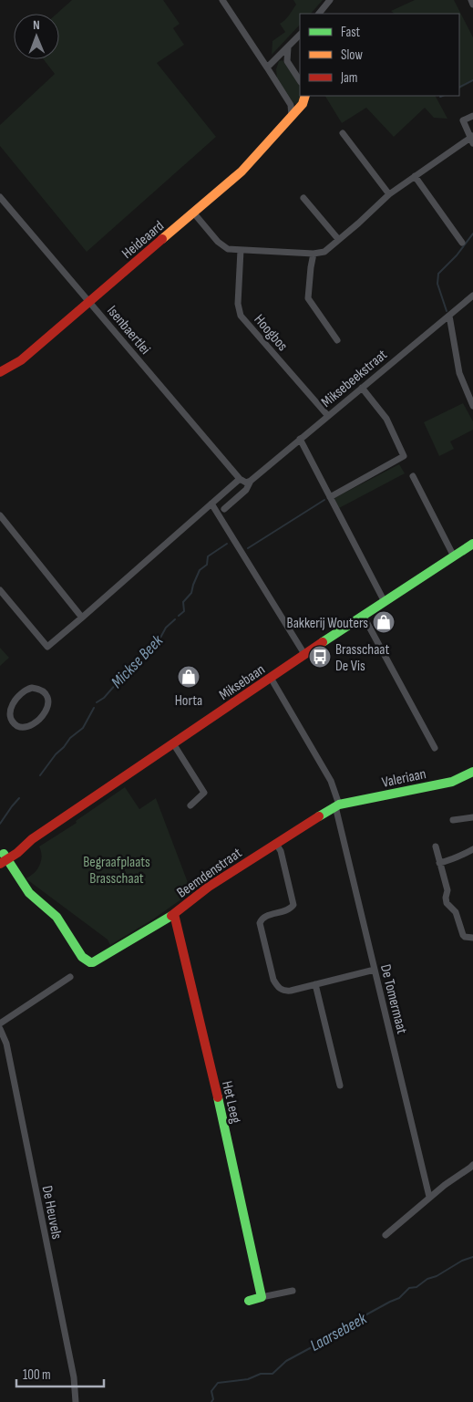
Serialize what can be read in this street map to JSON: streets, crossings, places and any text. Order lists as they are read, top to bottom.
{
  "streets": {
    "street": [
      "Heideaard",
      "Isenbaertlei",
      "Hoogbos",
      "Miksebeekstraat",
      "Miksebaan",
      "Valeriaan",
      "Beemdenstraat",
      "De Tomermaat",
      "Het Leeg",
      "De Heuvels"
    ]
  },
  "crossings": [
    ["Heideaard", "Isenbaertlei"],
    ["Hoogbos", "Miksebeekstraat"],
    ["Miksebaan", "Beemdenstraat"],
    ["Valeriaan", "Beemdenstraat"],
    ["Valeriaan", "De Tomermaat"],
    ["Beemdenstraat", "De Tomermaat"],
    ["Beemdenstraat", "Het Leeg"]
  ],
  "water": ["Mickse Beek", "Laarsebeek"],
  "parks": ["Begraafplaats Brasschaat"],
  "places": {
    "shop": ["Bakkerij Wouters", "Horta"],
    "bus stop": ["Brasschaat De Vis"]
  },
  "legend": ["Fast", "Slow", "Jam"],
  "scale_bar": "100 m",
  "north": "top"
}
